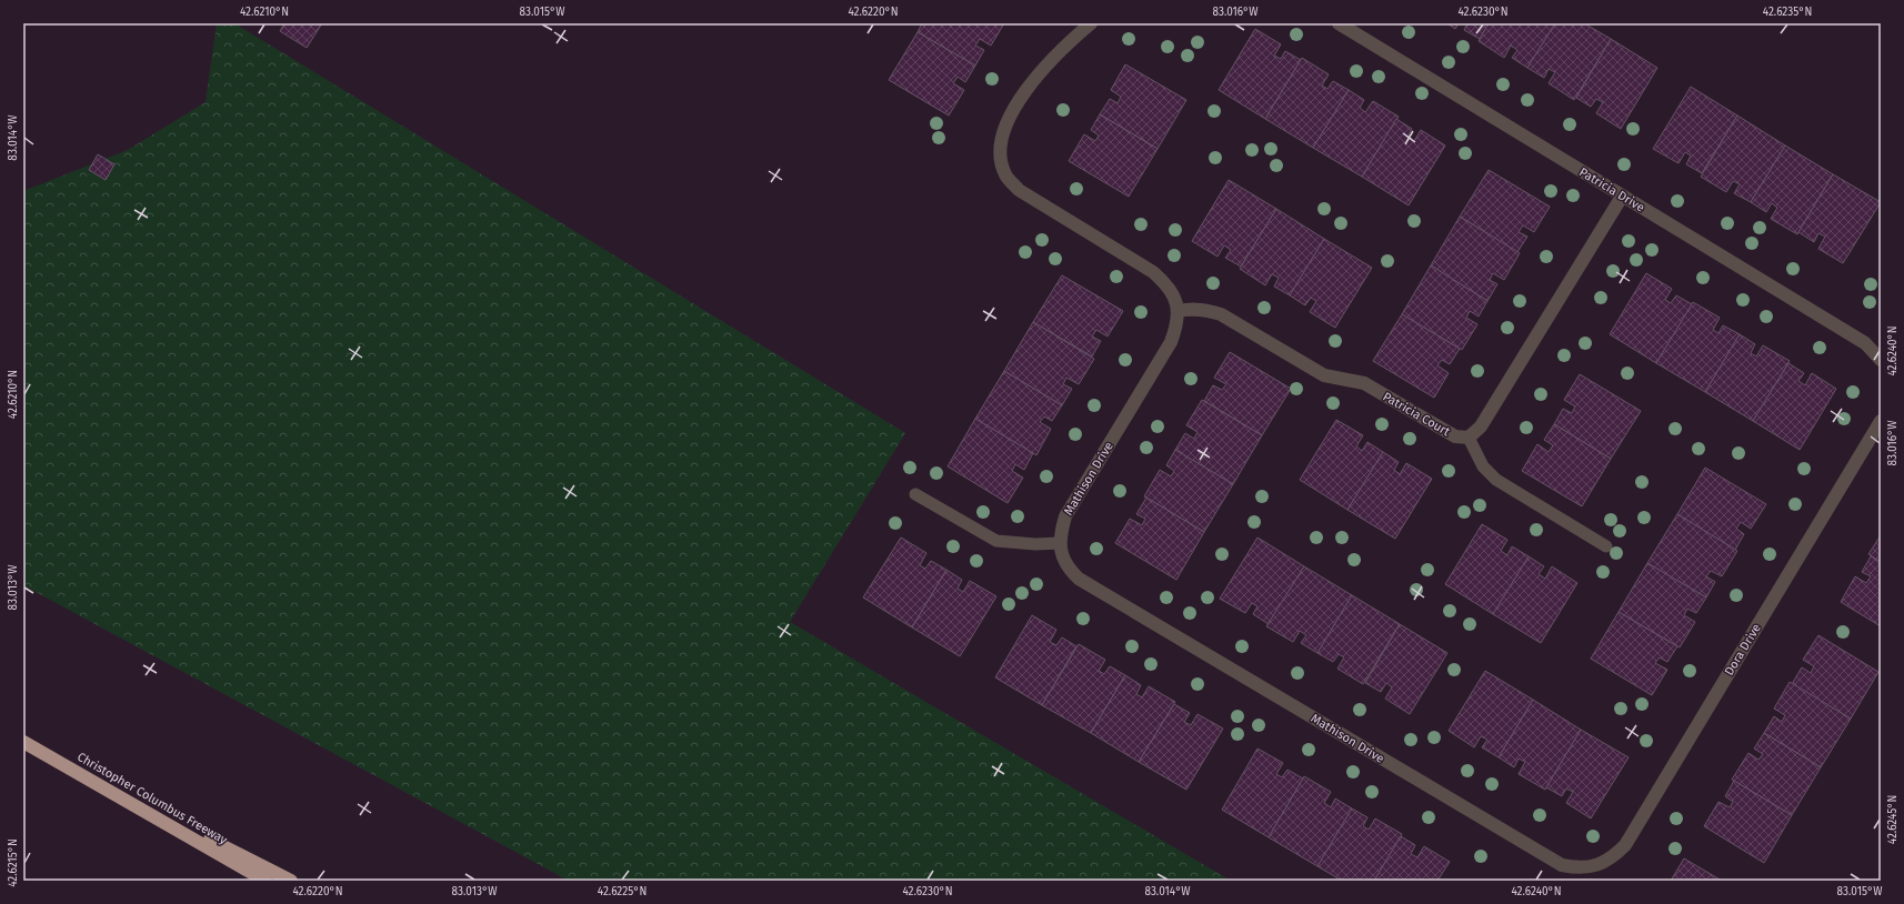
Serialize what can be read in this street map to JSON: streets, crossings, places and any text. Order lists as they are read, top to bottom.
{
  "streets": {
    "highway": ["Christopher Columbus Freeway"],
    "street": [
      "Patricia Drive",
      "Patricia Court",
      "Mathison Drive",
      "Dora Drive"
    ]
  },
  "crossings": [
    ["Patricia Court", "Mathison Drive"],
    ["Mathison Drive", "Dora Drive"]
  ],
  "coordinates": [
    "42.6210°N",
    "83.015°W",
    "42.6220°N",
    "83.016°W",
    "42.6230°N",
    "42.6235°N",
    "83.014°W",
    "42.6240°N",
    "83.013°W",
    "42.6245°N",
    "42.6215°N",
    "42.6225°N"
  ]
}
